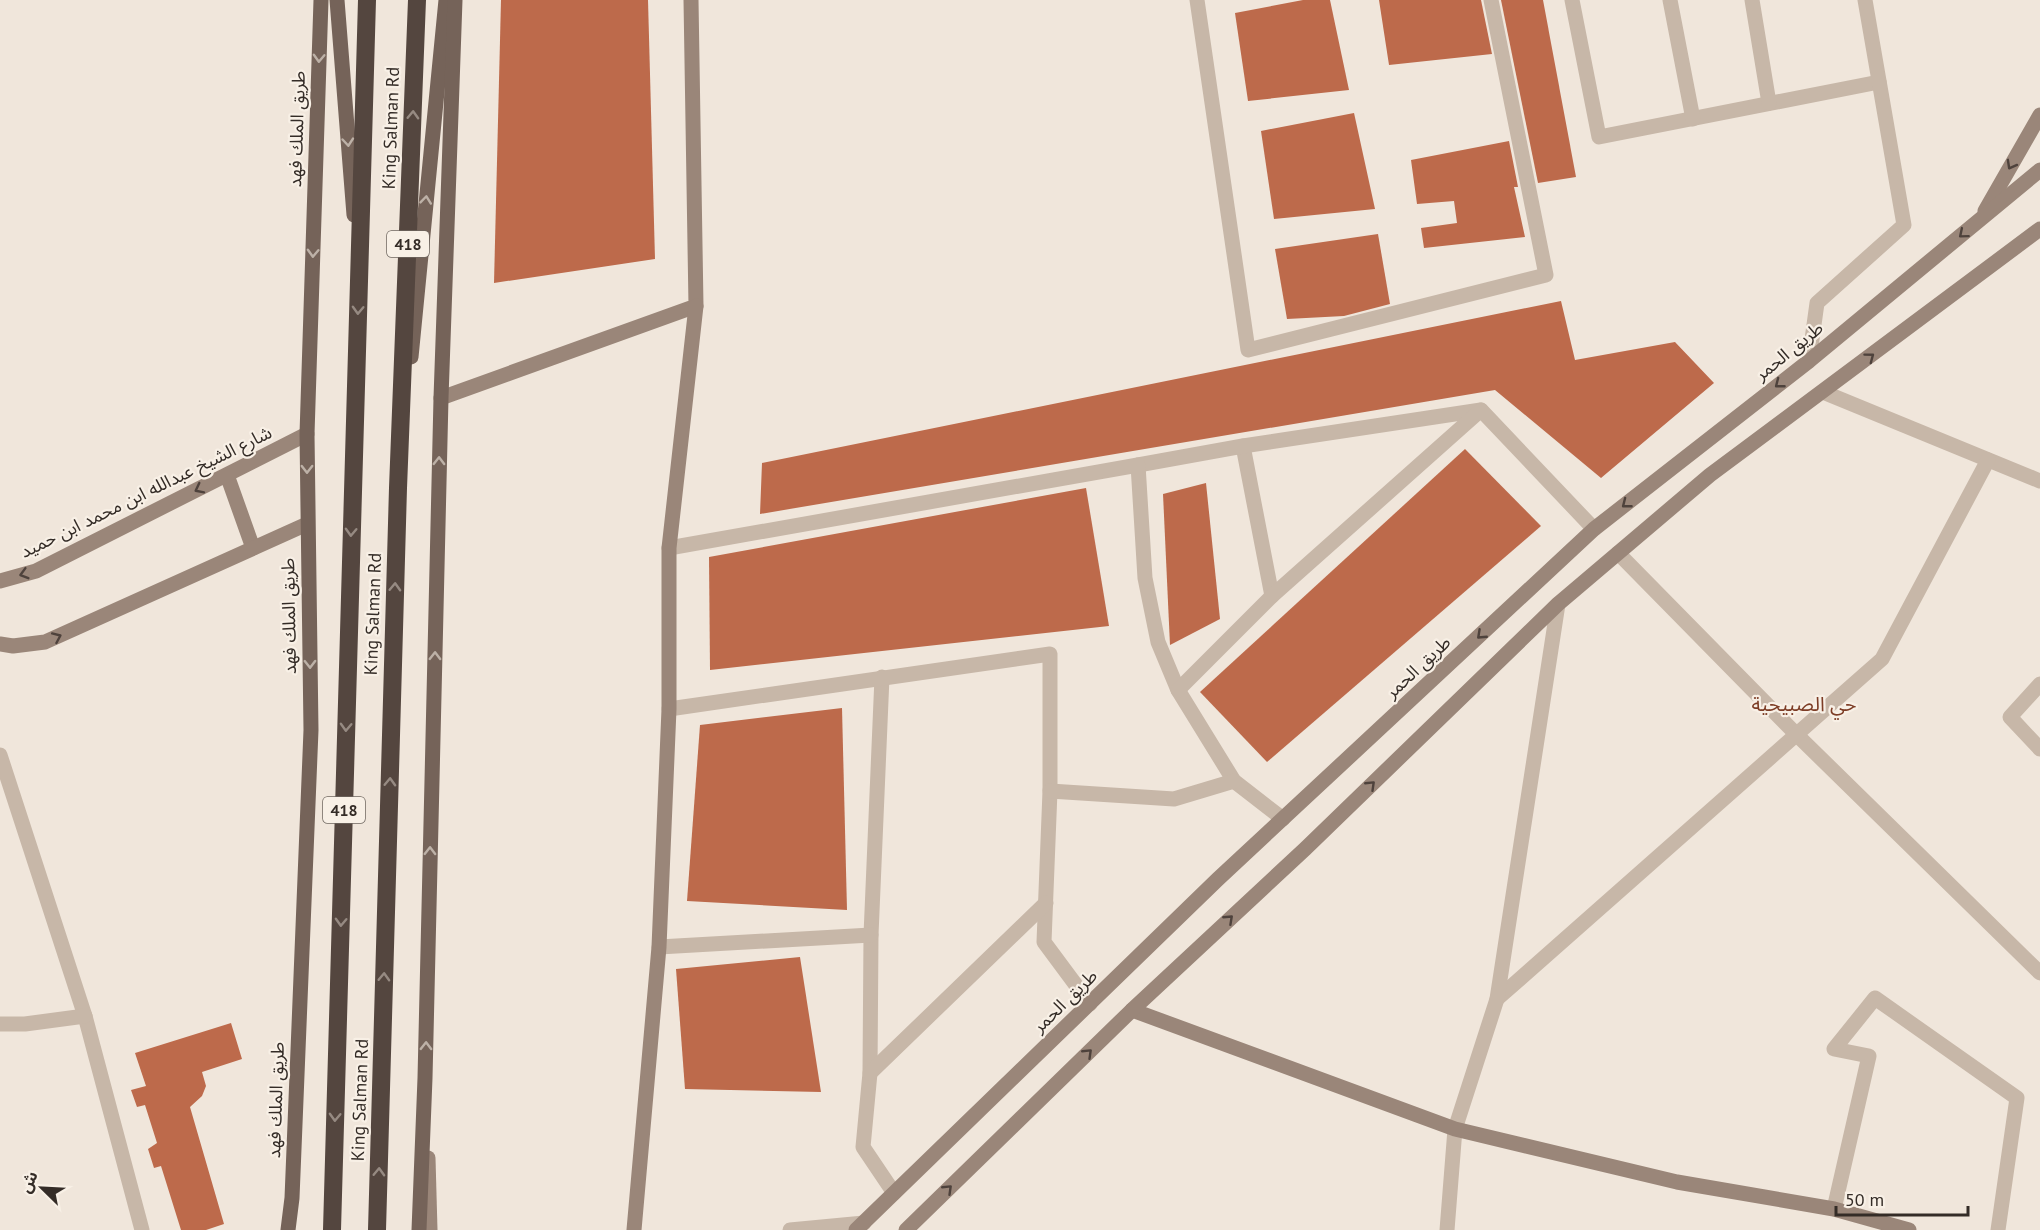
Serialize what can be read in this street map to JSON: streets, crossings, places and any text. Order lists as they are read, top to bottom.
{
  "streets": {
    "highway": ["King Salman Rd", "418"],
    "main road": ["طريق الملك فهد"],
    "street": ["طريق الحمر", "شارع الشيخ عبدالله ابن محمد ابن حميد"]
  },
  "crossings": [
    ["طريق الملك فهد", "شارع الشيخ عبدالله ابن محمد ابن حميد"]
  ],
  "districts": ["حي الصبيحية"],
  "scale_bar": "50 m",
  "north": "top left"
}
